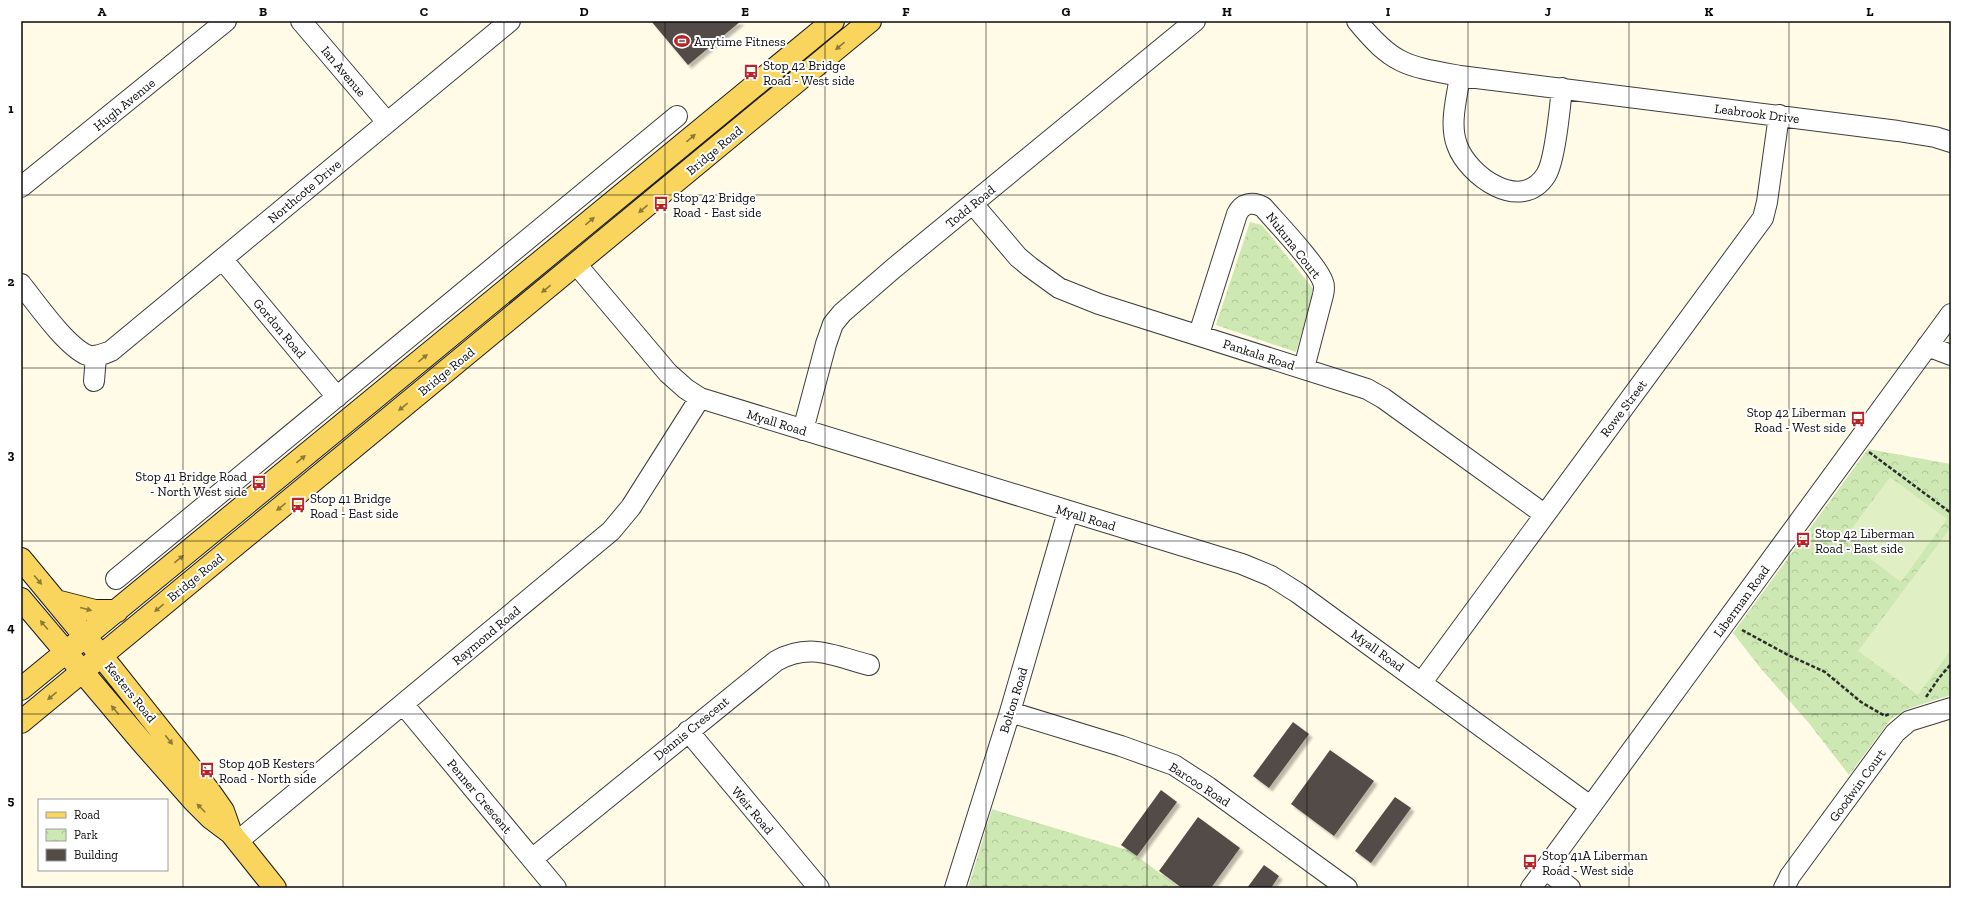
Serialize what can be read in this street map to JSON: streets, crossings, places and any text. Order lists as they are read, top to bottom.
{
  "streets": {
    "main road": ["Bridge Road", "Kesters Road"],
    "street": [
      "Ian Avenue",
      "Hugh Avenue",
      "Leabrook Drive",
      "Northcote Drive",
      "Todd Road",
      "Nukuna Court",
      "Gordon Road",
      "Pankala Road",
      "Rowe Street",
      "Myall Road",
      "Liberman Road",
      "Raymond Road",
      "Bolton Road",
      "Dennis Crescent",
      "Barcoo Road",
      "Goodwin Court",
      "Penner Crescent",
      "Weir Road"
    ]
  },
  "crossings": [
    ["Ian Avenue", "Northcote Drive"],
    ["Leabrook Drive", "Rowe Street"],
    ["Bridge Road", "Myall Road"],
    ["Bridge Road", "Kesters Road"],
    ["Northcote Drive", "Gordon Road"],
    ["Todd Road", "Pankala Road"],
    ["Todd Road", "Myall Road"],
    ["Nukuna Court", "Pankala Road"],
    ["Pankala Road", "Rowe Street"],
    ["Rowe Street", "Myall Road"],
    ["Myall Road", "Liberman Road"],
    ["Myall Road", "Raymond Road"],
    ["Myall Road", "Bolton Road"],
    ["Raymond Road", "Kesters Road"],
    ["Raymond Road", "Penner Crescent"],
    ["Bolton Road", "Barcoo Road"],
    ["Dennis Crescent", "Penner Crescent"],
    ["Dennis Crescent", "Weir Road"]
  ],
  "places": {
    "sports": ["Anytime Fitness"],
    "bus stop": [
      "Stop 42 Bridge Road - West side",
      "Stop 42 Bridge Road - East side",
      "Stop 42 Liberman Road - West side",
      "Stop 41 Bridge Road - North West side",
      "Stop 41 Bridge Road - East side",
      "Stop 42 Liberman Road - East side",
      "Stop 40B Kesters Road - North side",
      "Stop 41A Liberman Road - West side"
    ]
  },
  "legend": ["Road", "Park", "Building"],
  "grid": {
    "columns": [
      "A",
      "B",
      "C",
      "D",
      "E",
      "F",
      "G",
      "H",
      "I",
      "J",
      "K",
      "L"
    ],
    "rows": [
      "1",
      "2",
      "3",
      "4",
      "5"
    ]
  }
}
